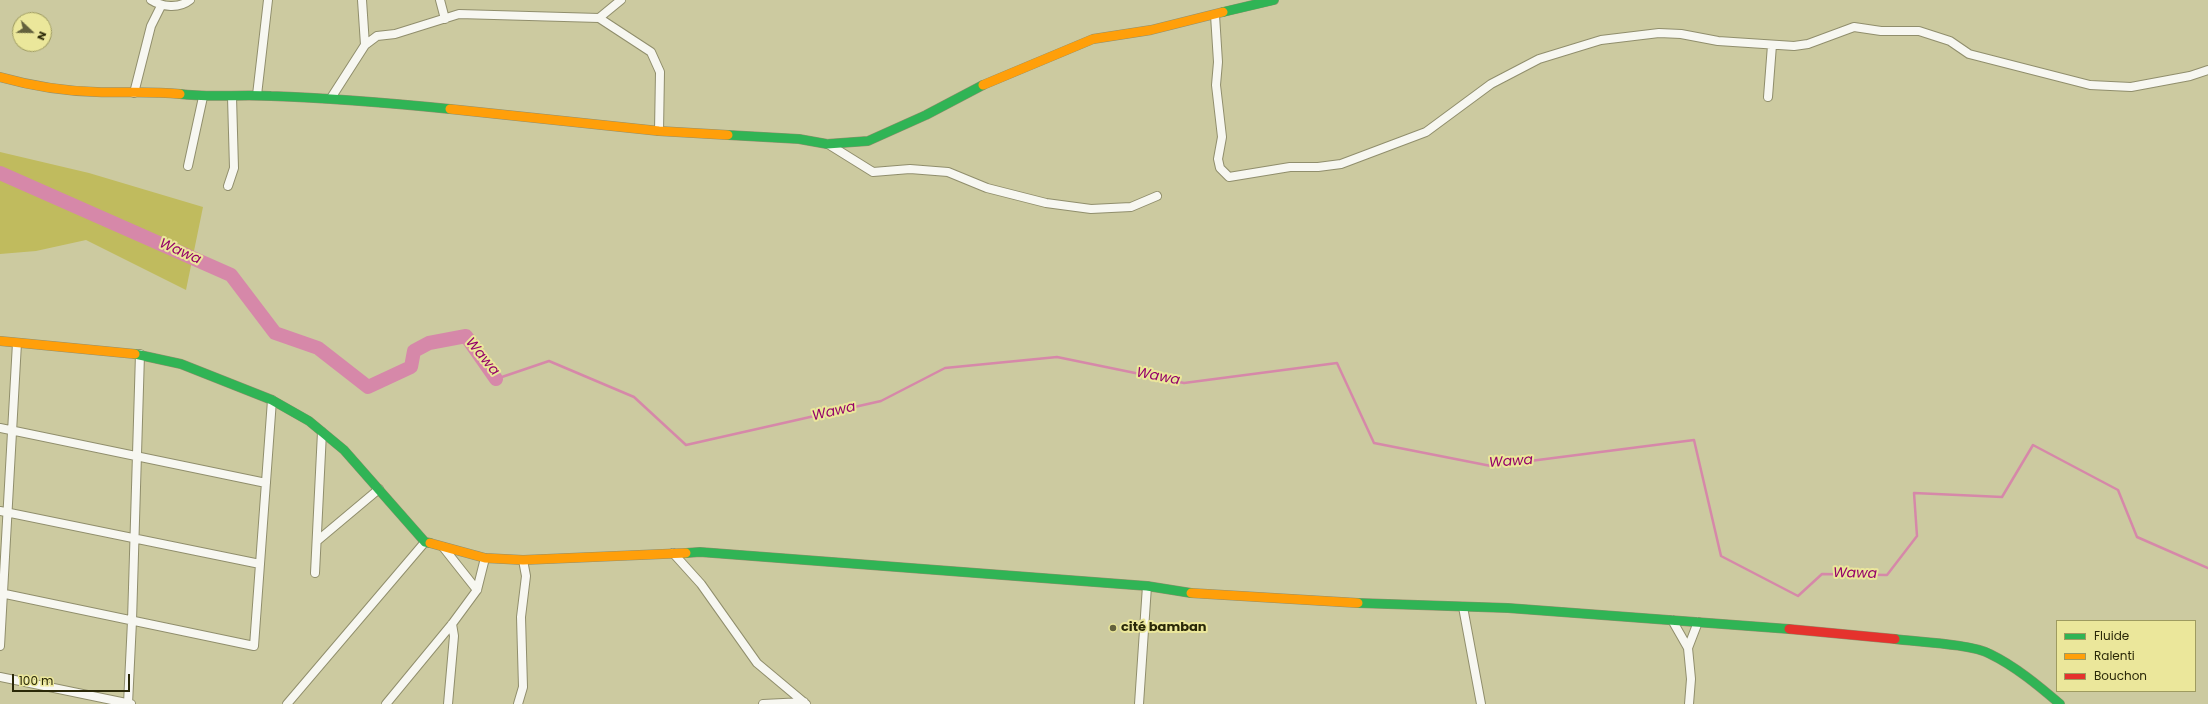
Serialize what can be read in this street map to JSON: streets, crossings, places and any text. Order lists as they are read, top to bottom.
{
  "water": ["Wawa"],
  "places": ["cité bamban"],
  "legend": ["Fluide", "Ralenti", "Bouchon"],
  "scale_bar": "100 m",
  "north": "right"
}
